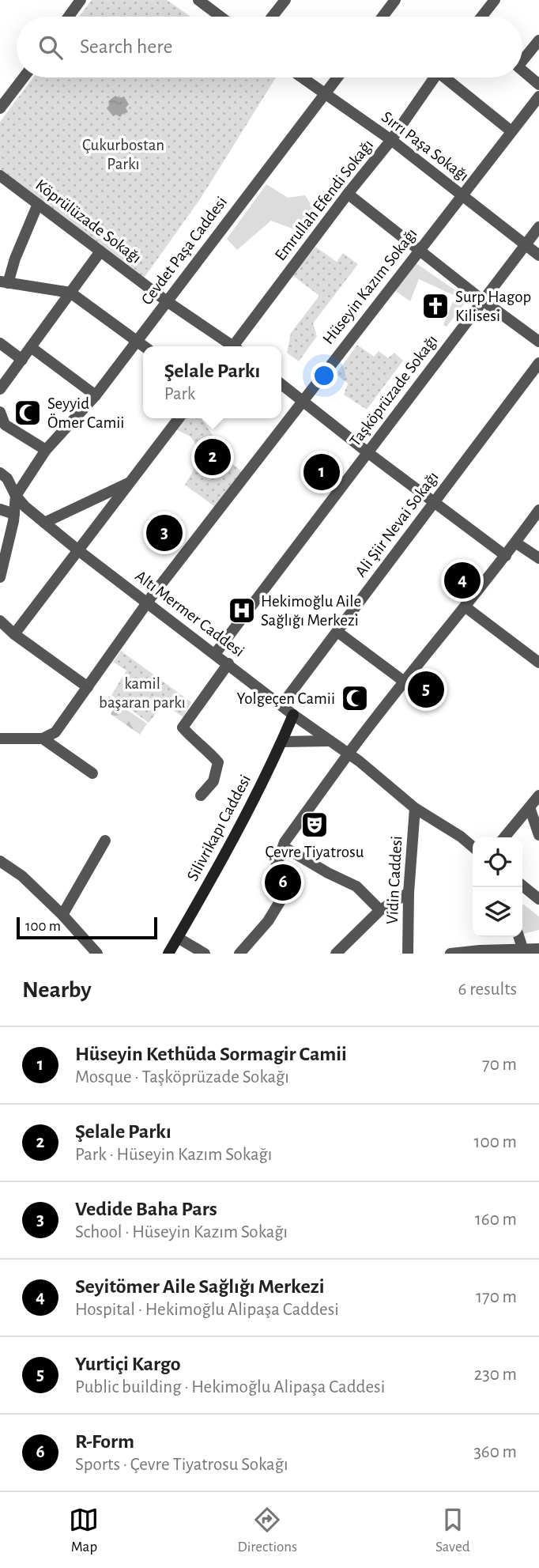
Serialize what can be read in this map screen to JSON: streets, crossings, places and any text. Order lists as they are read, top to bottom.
{
  "streets": {
    "main road": ["Silivrikapı Caddesi"],
    "street": [
      "Sırrı Paşa Sokağı",
      "Emrullah Efendi Sokağı",
      "Köprülüzade Sokağı",
      "Cevdet Paşa Caddesi",
      "Hüseyin Kazım Sokağı",
      "Taşköprüzade Sokağı",
      "Ali Şiir Nevai Sokağı",
      "Altı Mermer Caddesi",
      "Vidin Caddesi"
    ]
  },
  "crossings": [
    ["Sırrı Paşa Sokağı", "Emrullah Efendi Sokağı"],
    ["Sırrı Paşa Sokağı", "Cevdet Paşa Caddesi"],
    ["Sırrı Paşa Sokağı", "Hüseyin Kazım Sokağı"],
    ["Sırrı Paşa Sokağı", "Taşköprüzade Sokağı"],
    ["Köprülüzade Sokağı", "Cevdet Paşa Caddesi"],
    ["Cevdet Paşa Caddesi", "Altı Mermer Caddesi"],
    ["Hüseyin Kazım Sokağı", "Altı Mermer Caddesi"],
    ["Taşköprüzade Sokağı", "Altı Mermer Caddesi"],
    ["Ali Şiir Nevai Sokağı", "Altı Mermer Caddesi"],
    ["Altı Mermer Caddesi", "Silivrikapı Caddesi"],
    ["Altı Mermer Caddesi", "Vidin Caddesi"]
  ],
  "parks": ["Çukurbostan Parkı", "kamil başaran parkı"],
  "places": {
    "church": ["Surp Hagop Kilisesi"],
    "mosque": ["Seyyid Ömer Camii", "Yolgeçen Camii"],
    "hospital": ["Hekimoğlu Aile Sağlığı Merkezi"],
    "theatre": ["Çevre Tiyatrosu"]
  },
  "scale_bar": "100 m",
  "page": {
    "search": "Search here",
    "popup": ["Şelale Parkı", "Park"],
    "pins": [
      "2",
      "1",
      "3",
      "4",
      "5",
      "6"
    ],
    "scale": "100 m",
    "heading": ["Nearby", "6 results"],
    "list": [
      {
        "mark": "1",
        "name": "Hüseyin Kethüda Sormagir Camii",
        "note": "Mosque · Taşköprüzade Sokağı",
        "value": "70 m"
      },
      {
        "mark": "2",
        "name": "Şelale Parkı",
        "note": "Park · Hüseyin Kazım Sokağı",
        "value": "100 m"
      },
      {
        "mark": "3",
        "name": "Vedide Baha Pars",
        "note": "School · Hüseyin Kazım Sokağı",
        "value": "160 m"
      },
      {
        "mark": "4",
        "name": "Seyitömer Aile Sağlığı Merkezi",
        "note": "Hospital · Hekimoğlu Alipaşa Caddesi",
        "value": "170 m"
      },
      {
        "mark": "5",
        "name": "Yurtiçi Kargo",
        "note": "Public building · Hekimoğlu Alipaşa Caddesi",
        "value": "230 m"
      },
      {
        "mark": "6",
        "name": "R-Form",
        "note": "Sports · Çevre Tiyatrosu Sokağı",
        "value": "360 m"
      }
    ],
    "nav": ["Map", "Directions", "Saved"]
  }
}
